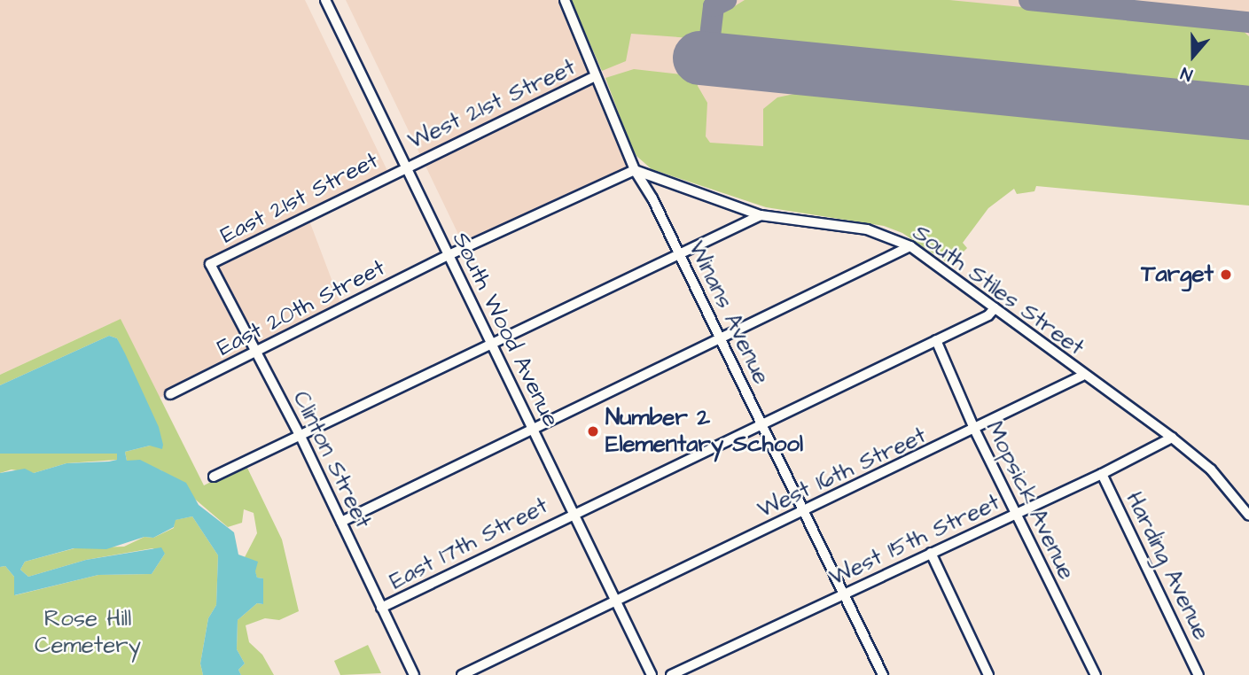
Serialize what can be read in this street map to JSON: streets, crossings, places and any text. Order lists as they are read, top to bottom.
{
  "streets": {
    "street": [
      "West 21st Street",
      "East 21st Street",
      "South Stiles Street",
      "East 20th Street",
      "Winans Avenue",
      "South Wood Avenue",
      "Clinton Street",
      "West 16th Street",
      "Mopsick Avenue",
      "West 15th Street",
      "East 17th Street",
      "Harding Avenue"
    ]
  },
  "crossings": [
    ["West 21st Street", "East 21st Street"],
    ["West 21st Street", "South Wood Avenue"],
    ["East 21st Street", "South Wood Avenue"],
    ["East 21st Street", "Clinton Street"],
    ["South Stiles Street", "East 20th Street"],
    ["South Stiles Street", "Winans Avenue"],
    ["South Stiles Street", "West 16th Street"],
    ["South Stiles Street", "West 15th Street"],
    ["South Stiles Street", "East 17th Street"],
    ["East 20th Street", "Winans Avenue"],
    ["East 20th Street", "South Wood Avenue"],
    ["East 20th Street", "Clinton Street"],
    ["Winans Avenue", "West 16th Street"],
    ["Winans Avenue", "West 15th Street"],
    ["Winans Avenue", "East 17th Street"],
    ["South Wood Avenue", "West 16th Street"],
    ["South Wood Avenue", "East 17th Street"],
    ["Clinton Street", "East 17th Street"],
    ["West 16th Street", "Mopsick Avenue"],
    ["Mopsick Avenue", "West 15th Street"],
    ["Mopsick Avenue", "East 17th Street"],
    ["West 15th Street", "Harding Avenue"]
  ],
  "parks": ["Rose Hill Cemetery"],
  "places": ["Target", "Number 2 Elementary School"],
  "north": "bottom"
}
